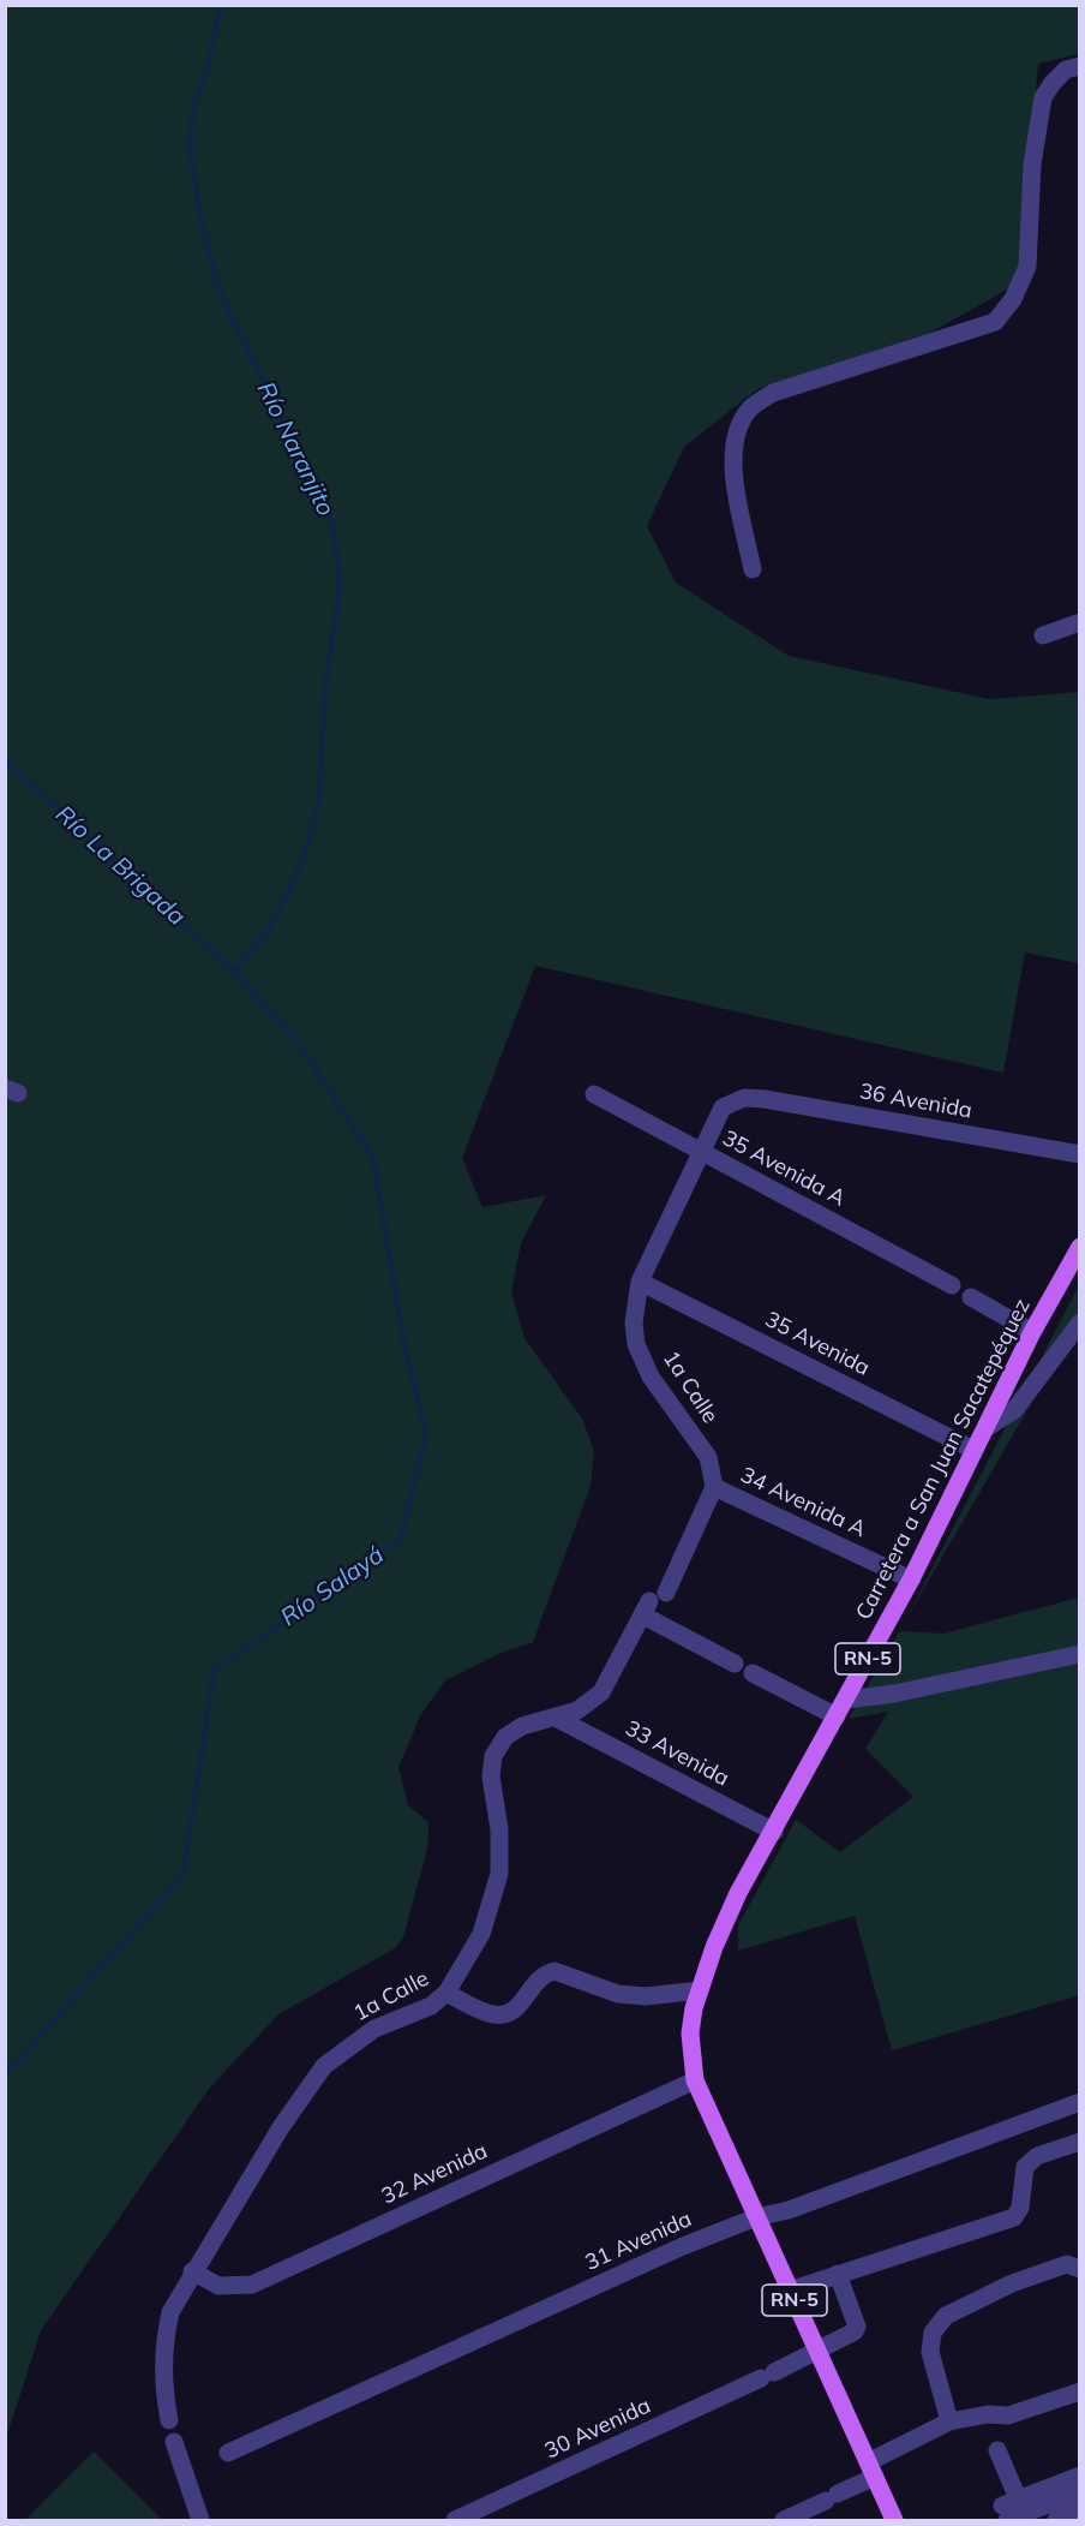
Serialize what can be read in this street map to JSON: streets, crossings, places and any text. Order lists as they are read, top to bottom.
{
  "streets": {
    "main road": ["Carretera a San Juan Sacatepéquez", "RN-5"],
    "street": [
      "36 Avenida",
      "35 Avenida A",
      "35 Avenida",
      "1a Calle",
      "34 Avenida A",
      "33 Avenida",
      "32 Avenida",
      "31 Avenida",
      "30 Avenida"
    ]
  },
  "crossings": [
    ["36 Avenida", "1a Calle"],
    ["35 Avenida A", "1a Calle"],
    ["35 Avenida", "1a Calle"],
    ["35 Avenida", "Carretera a San Juan Sacatepéquez"],
    ["1a Calle", "34 Avenida A"],
    ["1a Calle", "33 Avenida"],
    ["1a Calle", "32 Avenida"],
    ["Carretera a San Juan Sacatepéquez", "34 Avenida A"],
    ["Carretera a San Juan Sacatepéquez", "33 Avenida"],
    ["Carretera a San Juan Sacatepéquez", "32 Avenida"],
    ["Carretera a San Juan Sacatepéquez", "31 Avenida"],
    ["Carretera a San Juan Sacatepéquez", "30 Avenida"]
  ],
  "water": ["Río Naranjito", "Río La Brigada", "Río Salayá"]
}
